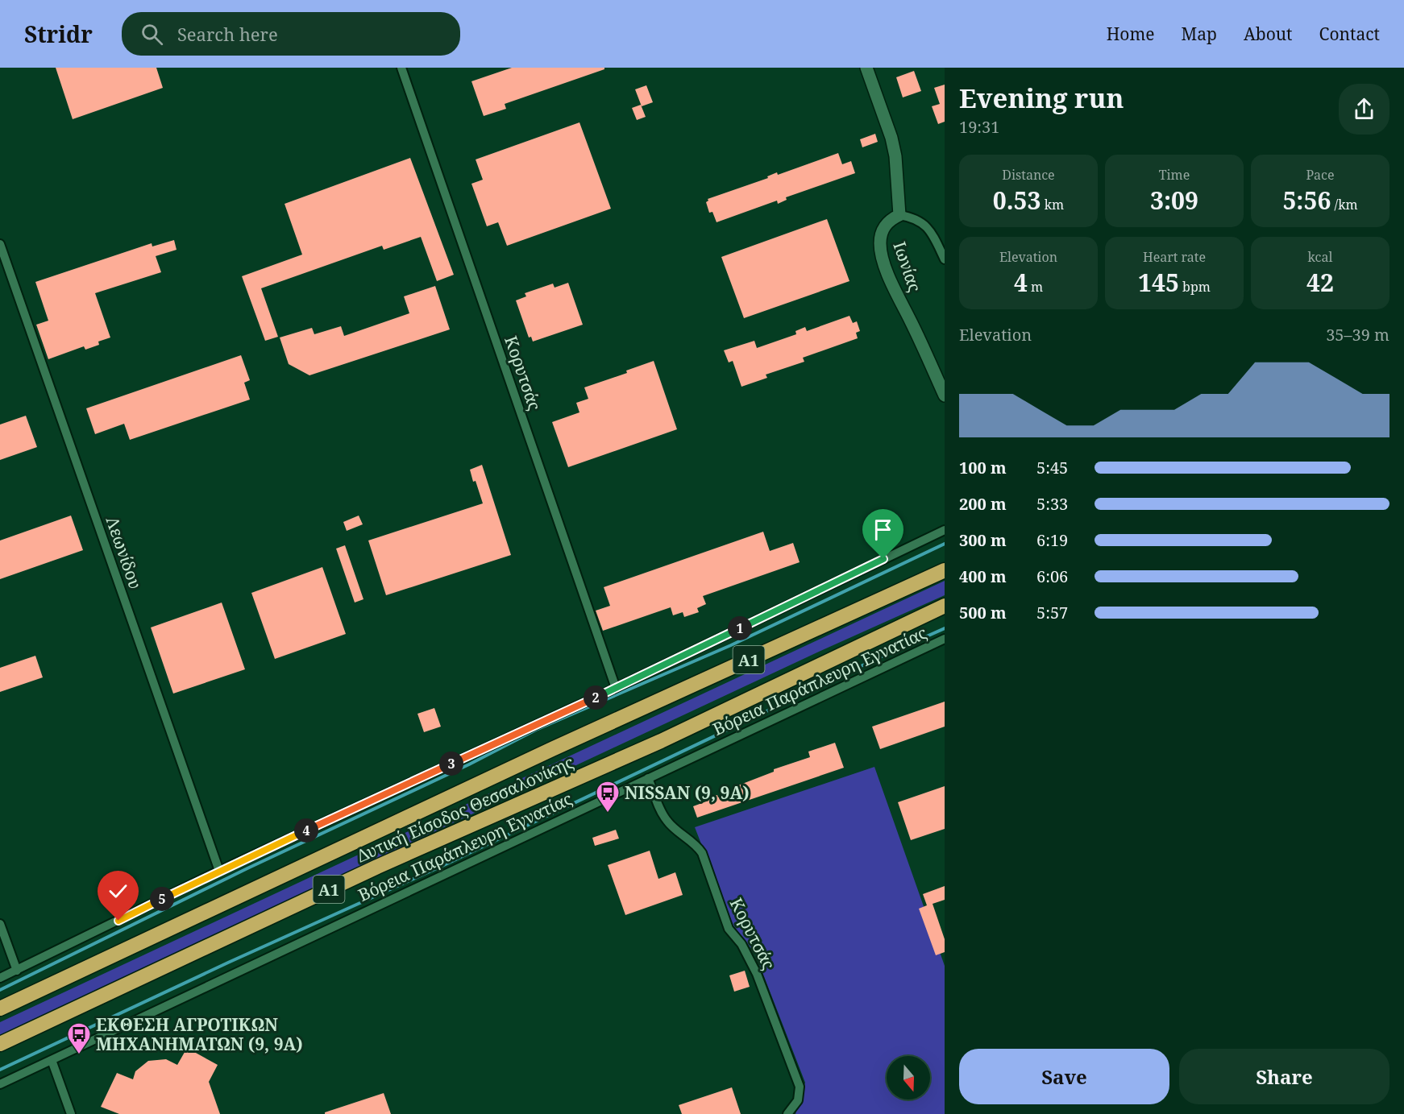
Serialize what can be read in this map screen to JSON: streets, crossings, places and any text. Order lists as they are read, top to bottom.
{
  "streets": {
    "highway": ["Α1", "Δυτική Είσοδος Θεσσαλονίκης"],
    "street": [
      "Ιωνίας",
      "Κορυτσάς",
      "Λεωνίδου",
      "Βόρεια Παράπλευρη Εγνατίας"
    ]
  },
  "crossings": [
    ["Κορυτσάς", "Βόρεια Παράπλευρη Εγνατίας"]
  ],
  "places": {
    "bus stop": ["NISSAN (9, 9Α)", "ΕΚΘΕΣΗ ΑΓΡΟΤΙΚΩΝ ΜΗΧΑΝΗΜΑΤΩΝ (9, 9Α)"]
  },
  "north": "bottom",
  "page": {
    "header": "Stridr",
    "search": "Search here",
    "nav": [
      "Home",
      "Map",
      "About",
      "Contact"
    ],
    "heading": ["Evening run", "19:31"],
    "stats": [
      ["Distance", "0.53 km"],
      ["Time", "3:09"],
      ["Pace", "5:56 /km"],
      ["Elevation", "4 m"],
      ["Heart rate", "145 bpm"],
      ["kcal", "42"]
    ],
    "chart": ["Elevation", "35–39 m"],
    "list": [
      {
        "name": "100 m",
        "note": "5:45"
      },
      {
        "name": "200 m",
        "note": "5:33"
      },
      {
        "name": "300 m",
        "note": "6:19"
      },
      {
        "name": "400 m",
        "note": "6:06"
      },
      {
        "name": "500 m",
        "note": "5:57"
      }
    ],
    "pins": [
      "1",
      "2",
      "3",
      "4",
      "5"
    ],
    "buttons": ["Save", "Share"]
  }
}
